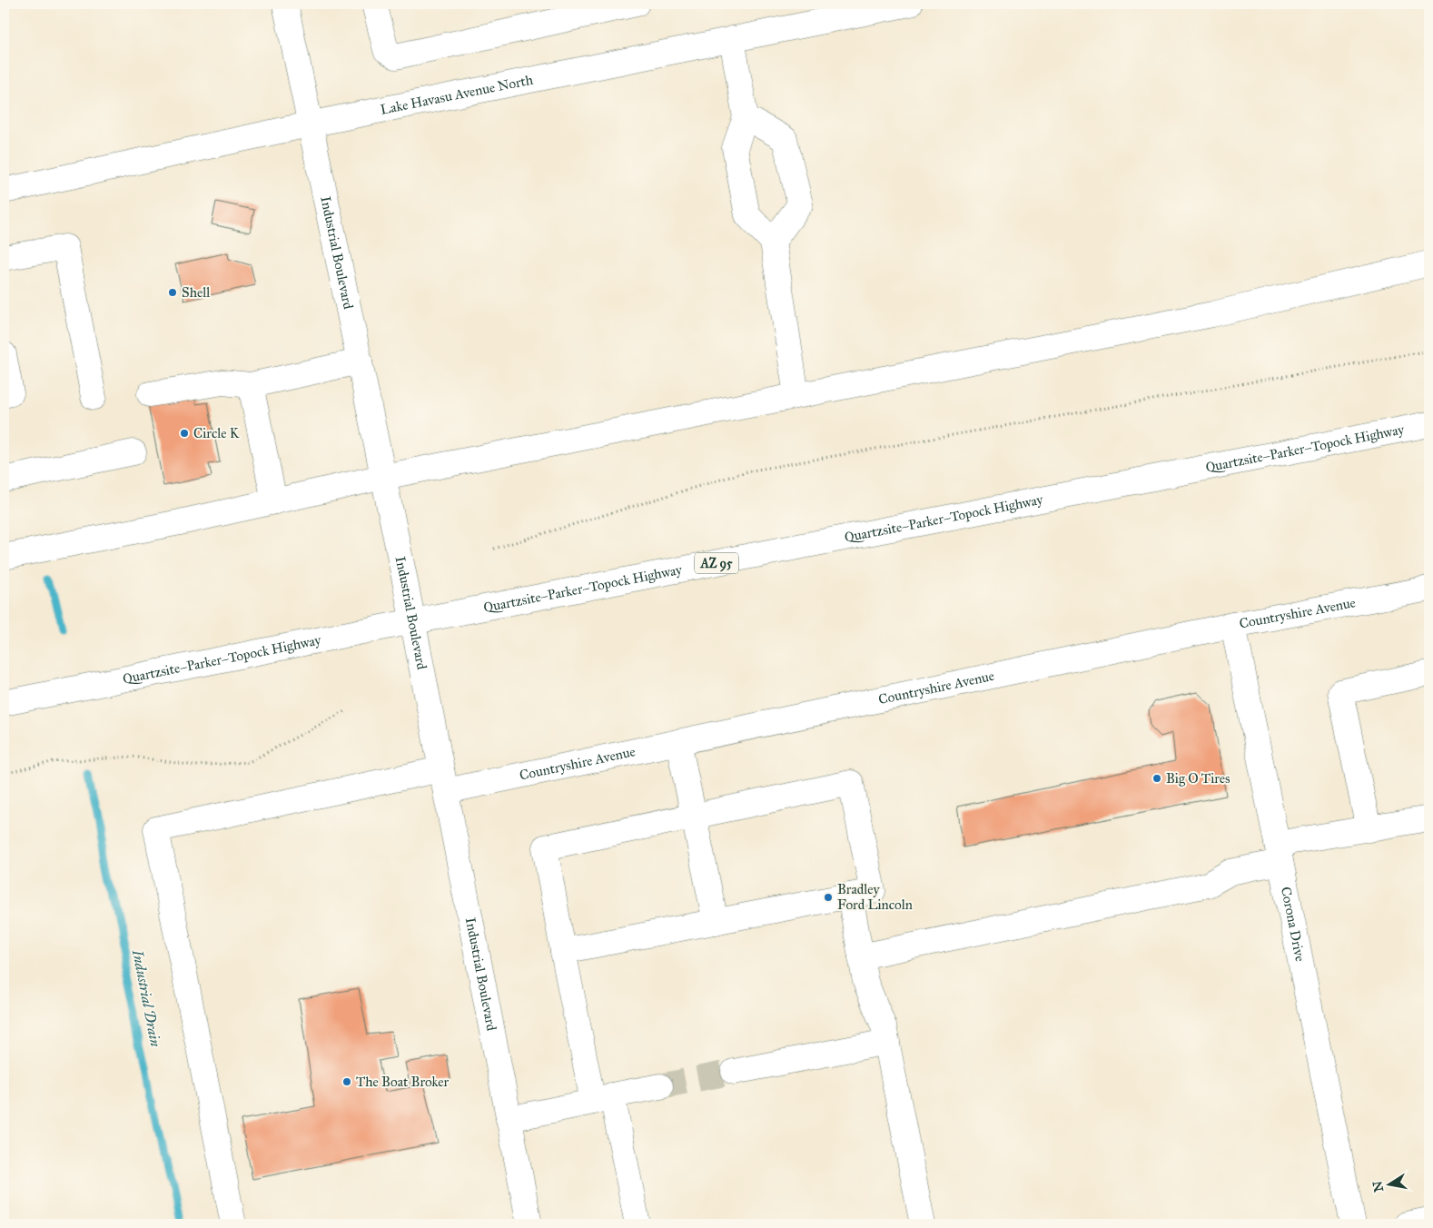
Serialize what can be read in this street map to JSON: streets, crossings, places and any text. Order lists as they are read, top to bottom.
{
  "streets": {
    "main road": [
      "Lake Havasu Avenue North",
      "Industrial Boulevard",
      "Quartzsite–Parker–Topock Highway",
      "AZ 95",
      "Countryshire Avenue",
      "Corona Drive"
    ]
  },
  "crossings": [
    ["Lake Havasu Avenue North", "Industrial Boulevard"],
    ["Industrial Boulevard", "Quartzsite–Parker–Topock Highway"],
    ["Industrial Boulevard", "Countryshire Avenue"],
    ["Countryshire Avenue", "Corona Drive"]
  ],
  "water": ["Industrial Drain"],
  "places": [
    "Shell",
    "Circle K",
    "Big O Tires",
    "Bradley Ford Lincoln",
    "The Boat Broker"
  ],
  "north": "left"
}
